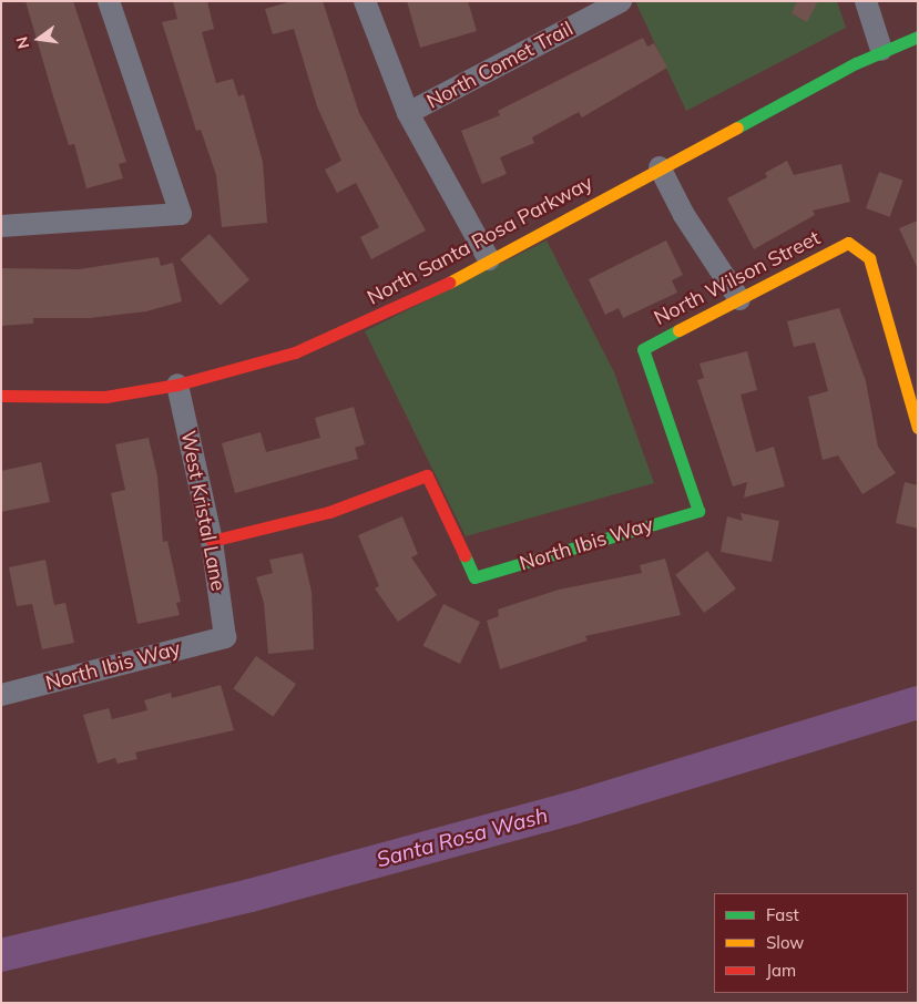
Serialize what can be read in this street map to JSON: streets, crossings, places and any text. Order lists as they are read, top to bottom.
{
  "streets": {
    "street": [
      "North Comet Trail",
      "North Santa Rosa Parkway",
      "North Wilson Street",
      "West Kristal Lane",
      "North Ibis Way"
    ]
  },
  "crossings": [
    ["North Santa Rosa Parkway", "West Kristal Lane"],
    ["North Wilson Street", "North Ibis Way"],
    ["West Kristal Lane", "North Ibis Way"]
  ],
  "water": ["Santa Rosa Wash"],
  "legend": ["Fast", "Slow", "Jam"],
  "north": "left"
}
